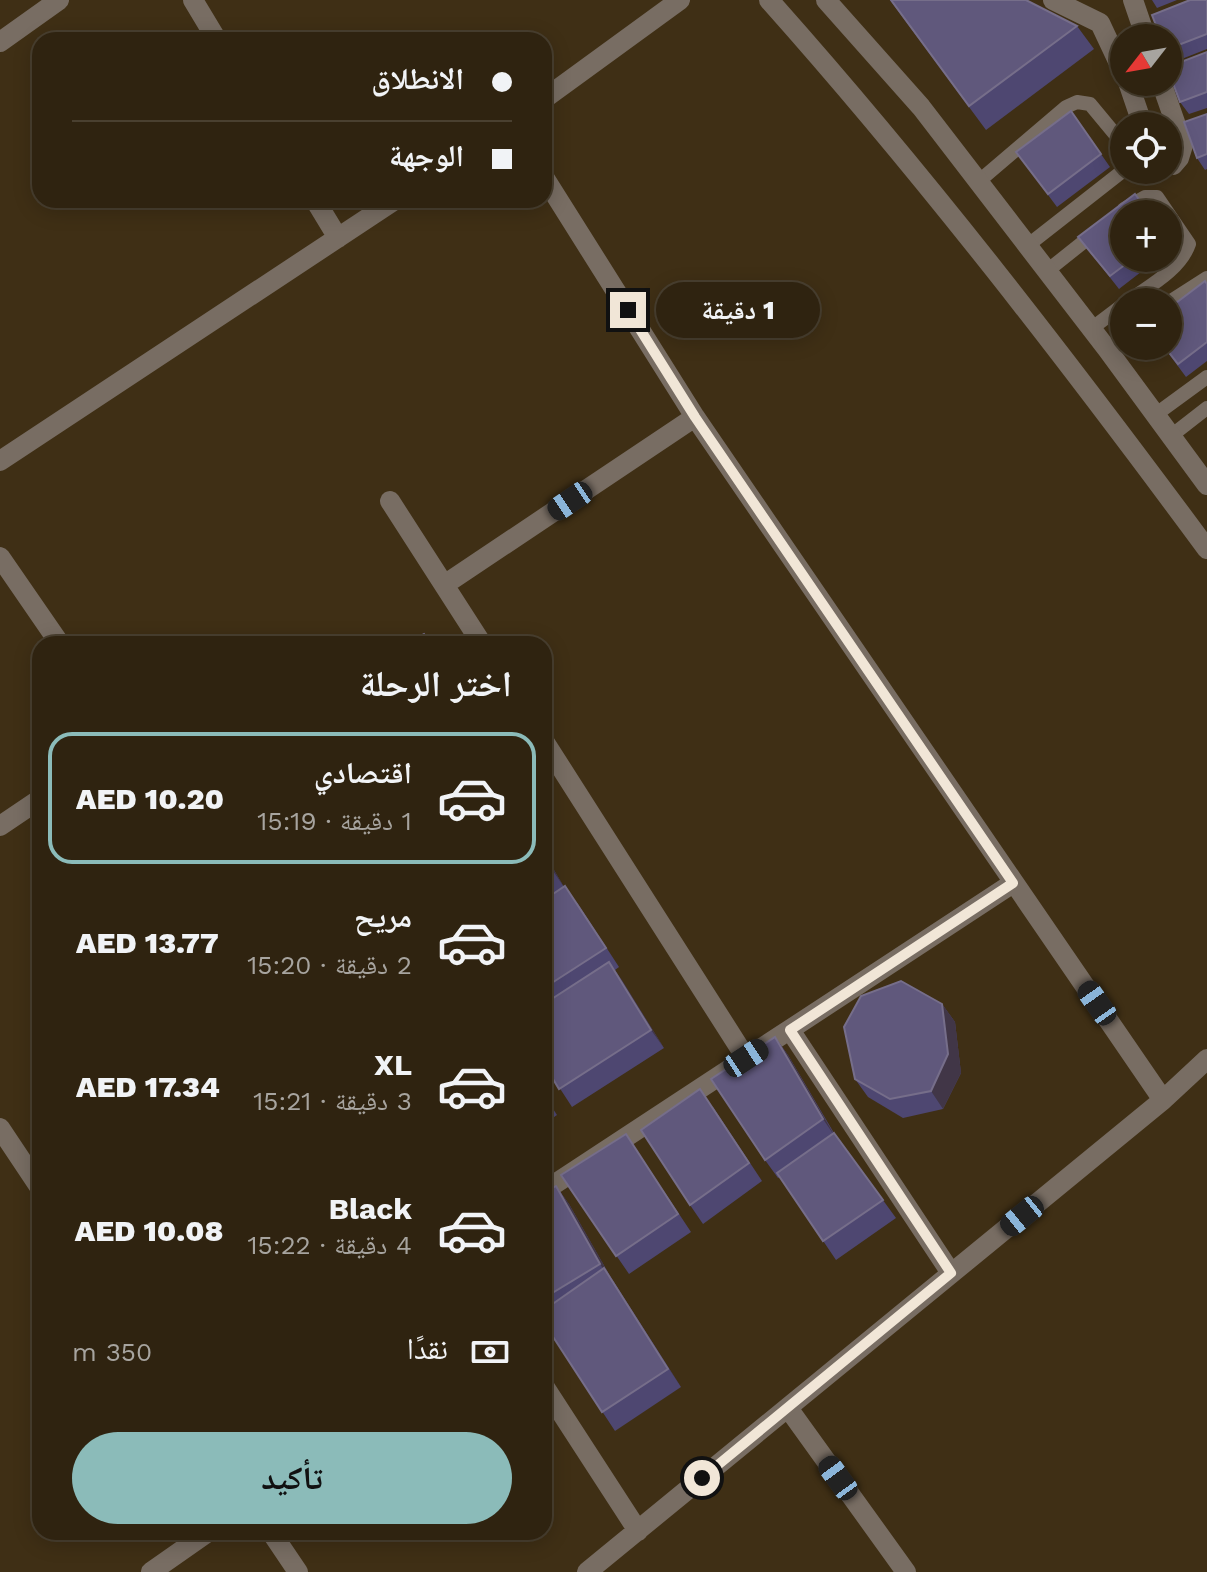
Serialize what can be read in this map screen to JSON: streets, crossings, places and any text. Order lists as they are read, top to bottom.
{
  "north": "bottom left",
  "page": {
    "map_buttons": ["+", "−"],
    "banner": ["الانطلاق", "الوجهة"],
    "bubble": "1 دقيقة",
    "heading": "اختر الرحلة",
    "list": [
      {
        "name": "اقتصادي",
        "note": "1 دقيقة · 15:19",
        "value": "AED 10.20"
      },
      {
        "name": "مريح",
        "note": "2 دقيقة · 15:20",
        "value": "AED 13.77"
      },
      {
        "name": "XL",
        "note": "3 دقيقة · 15:21",
        "value": "AED 17.34"
      },
      {
        "name": "Black",
        "note": "4 دقيقة · 15:22",
        "value": "AED 10.08"
      }
    ],
    "pay": ["نقدًا", "350 m"],
    "buttons": "تأكيد"
  }
}
